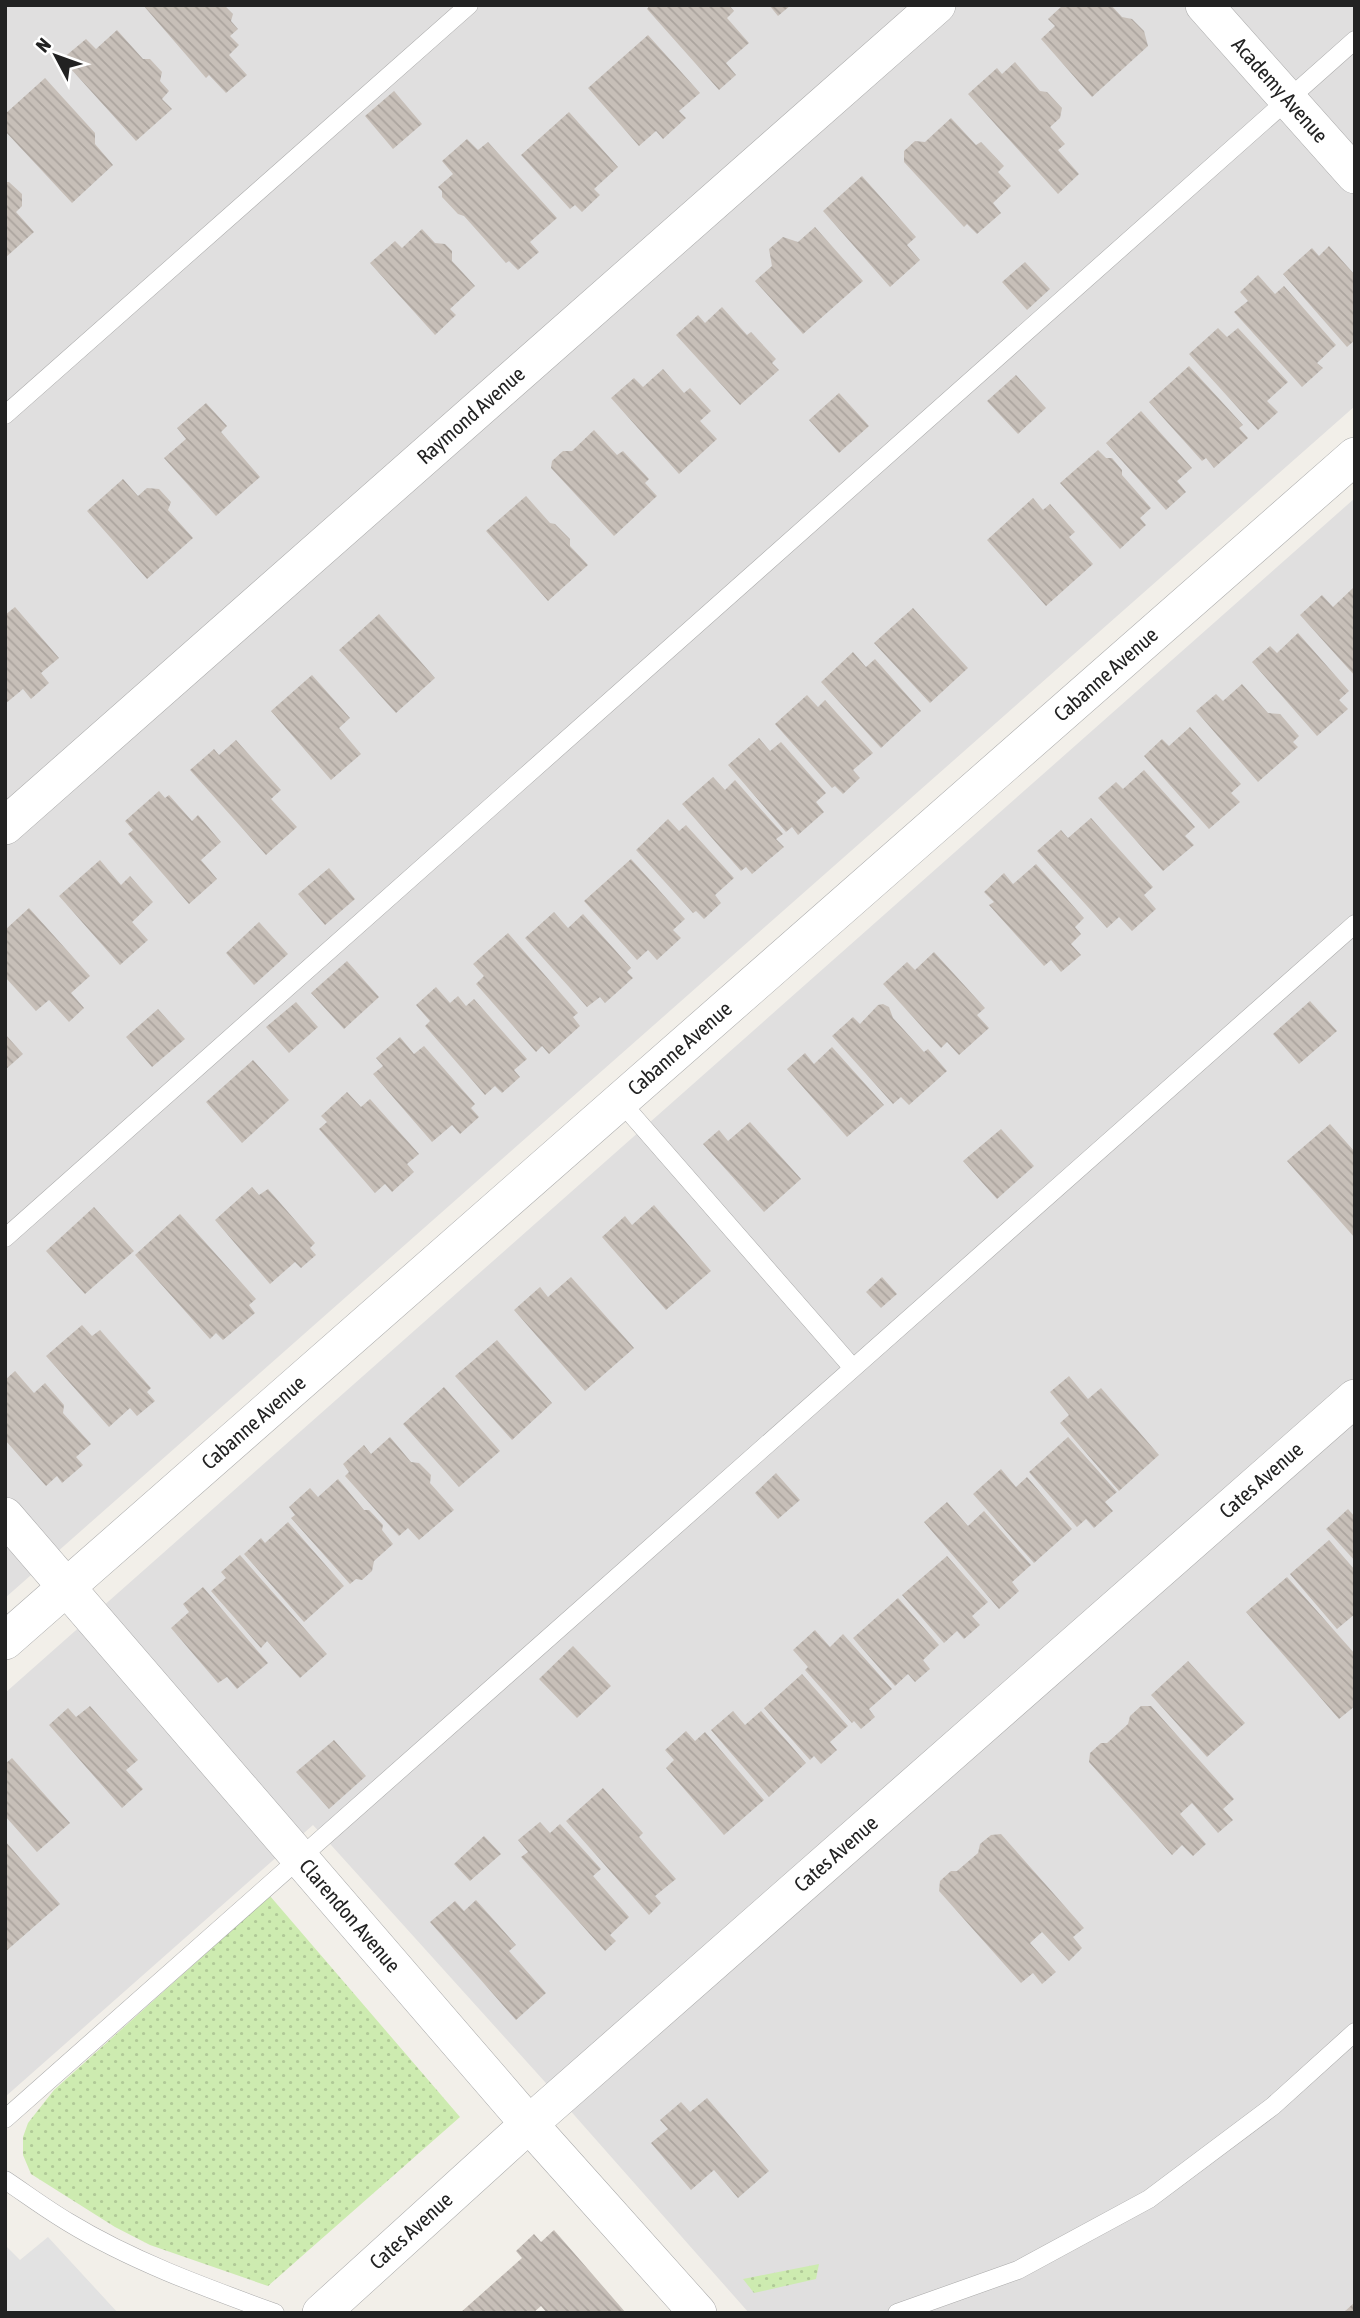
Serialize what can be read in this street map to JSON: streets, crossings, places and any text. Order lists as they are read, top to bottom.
{
  "streets": {
    "street": [
      "Academy Avenue",
      "Raymond Avenue",
      "Cabanne Avenue",
      "Cates Avenue",
      "Clarendon Avenue"
    ]
  },
  "crossings": [
    ["Cabanne Avenue", "Clarendon Avenue"],
    ["Cates Avenue", "Clarendon Avenue"]
  ],
  "north": "top left"
}
